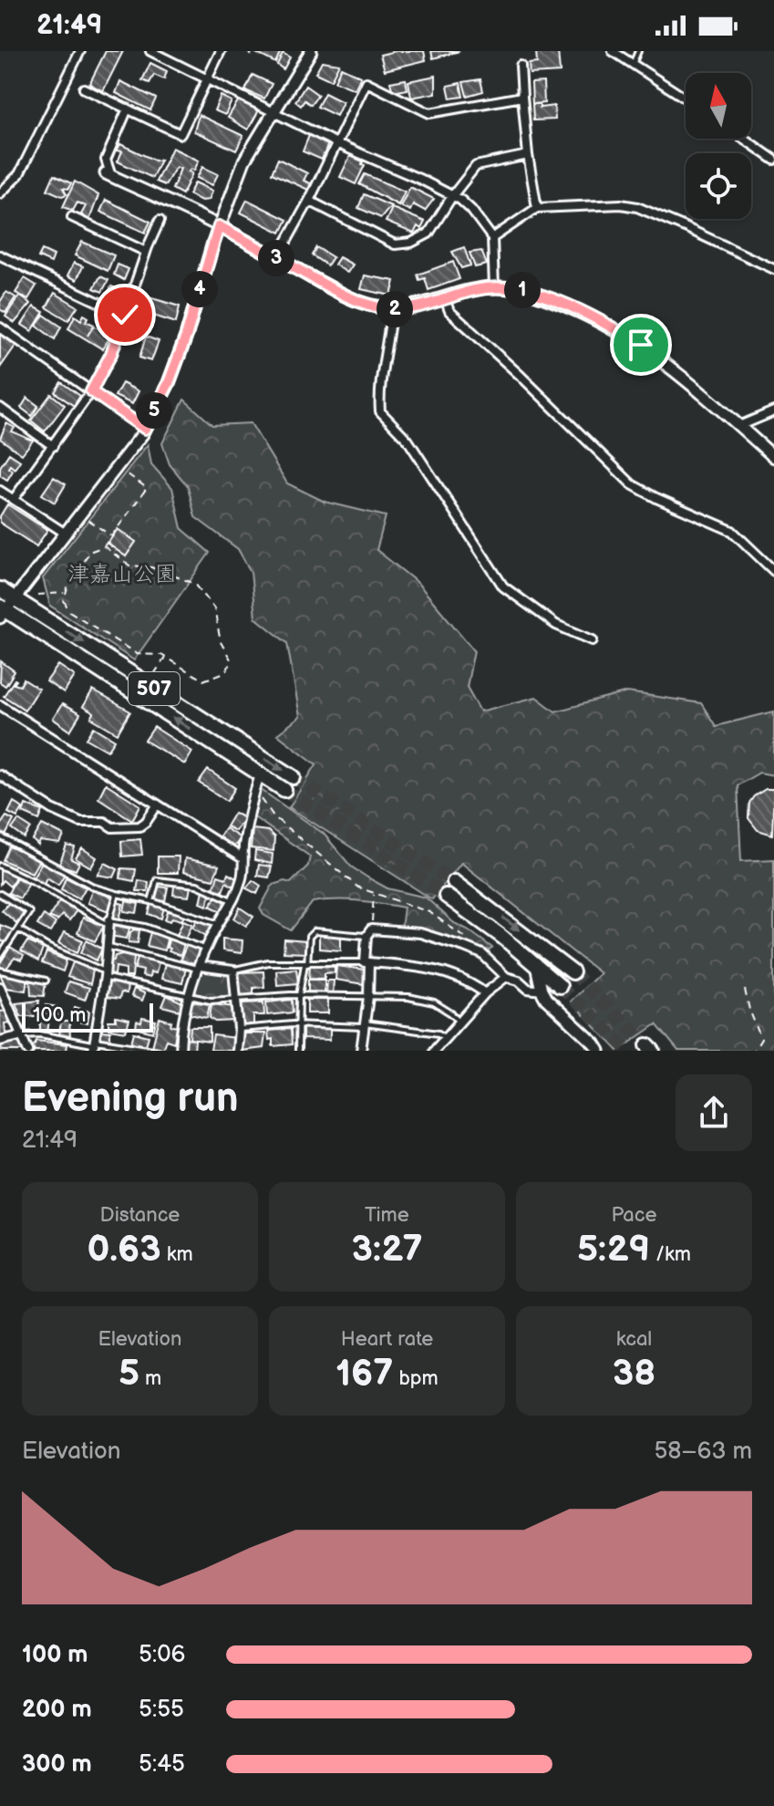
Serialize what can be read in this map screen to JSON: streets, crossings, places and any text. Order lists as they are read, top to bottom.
{
  "streets": {
    "highway": ["507"]
  },
  "parks": ["津嘉山公園"],
  "scale_bar": "100 m",
  "north": "top",
  "page": {
    "status": "21:49",
    "pins": [
      "3",
      "4",
      "1",
      "2",
      "5"
    ],
    "scale": "100 m",
    "heading": ["Evening run", "21:49"],
    "stats": [
      ["Distance", "0.63 km"],
      ["Time", "3:27"],
      ["Pace", "5:29 /km"],
      ["Elevation", "5 m"],
      ["Heart rate", "167 bpm"],
      ["kcal", "38"]
    ],
    "chart": ["Elevation", "58–63 m"],
    "list": [
      {
        "name": "100 m",
        "note": "5:06"
      },
      {
        "name": "200 m",
        "note": "5:55"
      },
      {
        "name": "300 m",
        "note": "5:45"
      }
    ]
  }
}
